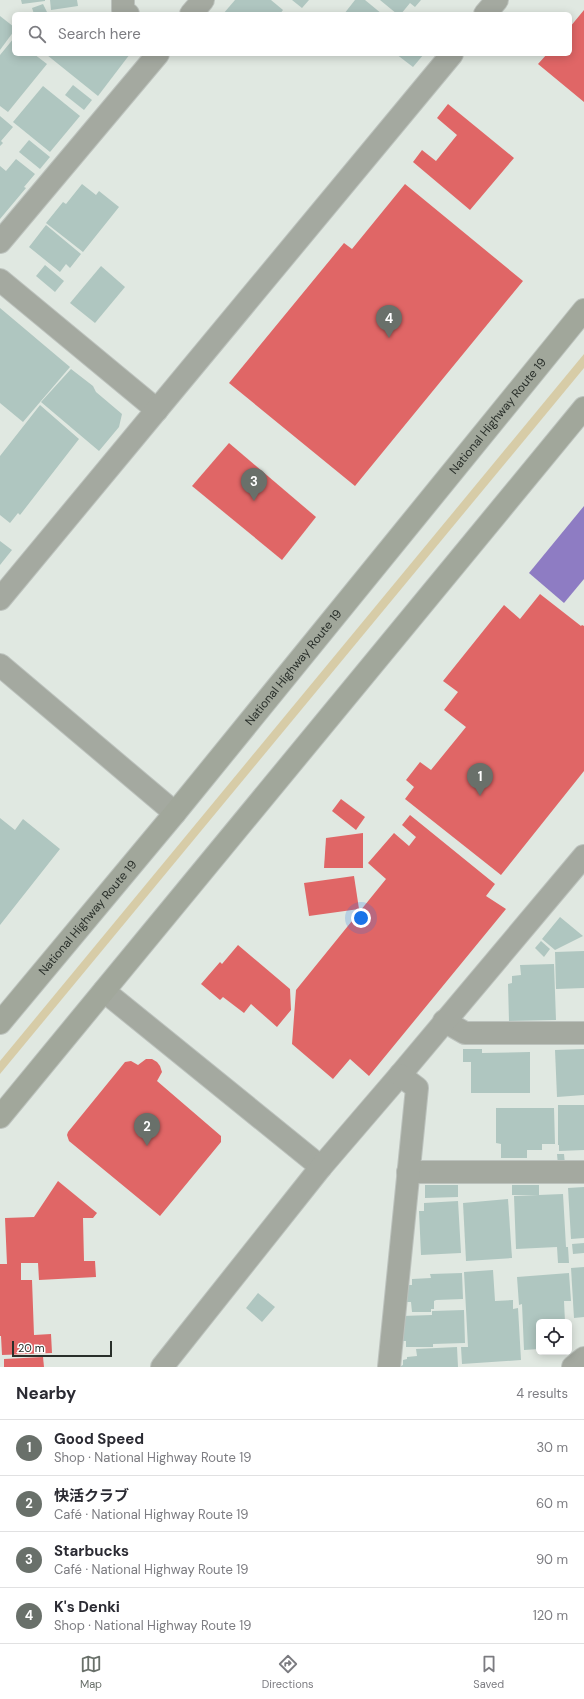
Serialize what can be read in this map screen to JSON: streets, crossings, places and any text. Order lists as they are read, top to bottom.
{
  "streets": {
    "highway": ["National Highway Route 19"]
  },
  "scale_bar": "20 m",
  "page": {
    "search": "Search here",
    "pins": [
      "4",
      "3",
      "1",
      "2"
    ],
    "scale": "20 m",
    "heading": ["Nearby", "4 results"],
    "list": [
      {
        "mark": "1",
        "name": "Good Speed",
        "note": "Shop · National Highway Route 19",
        "value": "30 m"
      },
      {
        "mark": "2",
        "name": "快活クラブ",
        "note": "Café · National Highway Route 19",
        "value": "60 m"
      },
      {
        "mark": "3",
        "name": "Starbucks",
        "note": "Café · National Highway Route 19",
        "value": "90 m"
      },
      {
        "mark": "4",
        "name": "K's Denki",
        "note": "Shop · National Highway Route 19",
        "value": "120 m"
      }
    ],
    "nav": ["Map", "Directions", "Saved"]
  }
}
